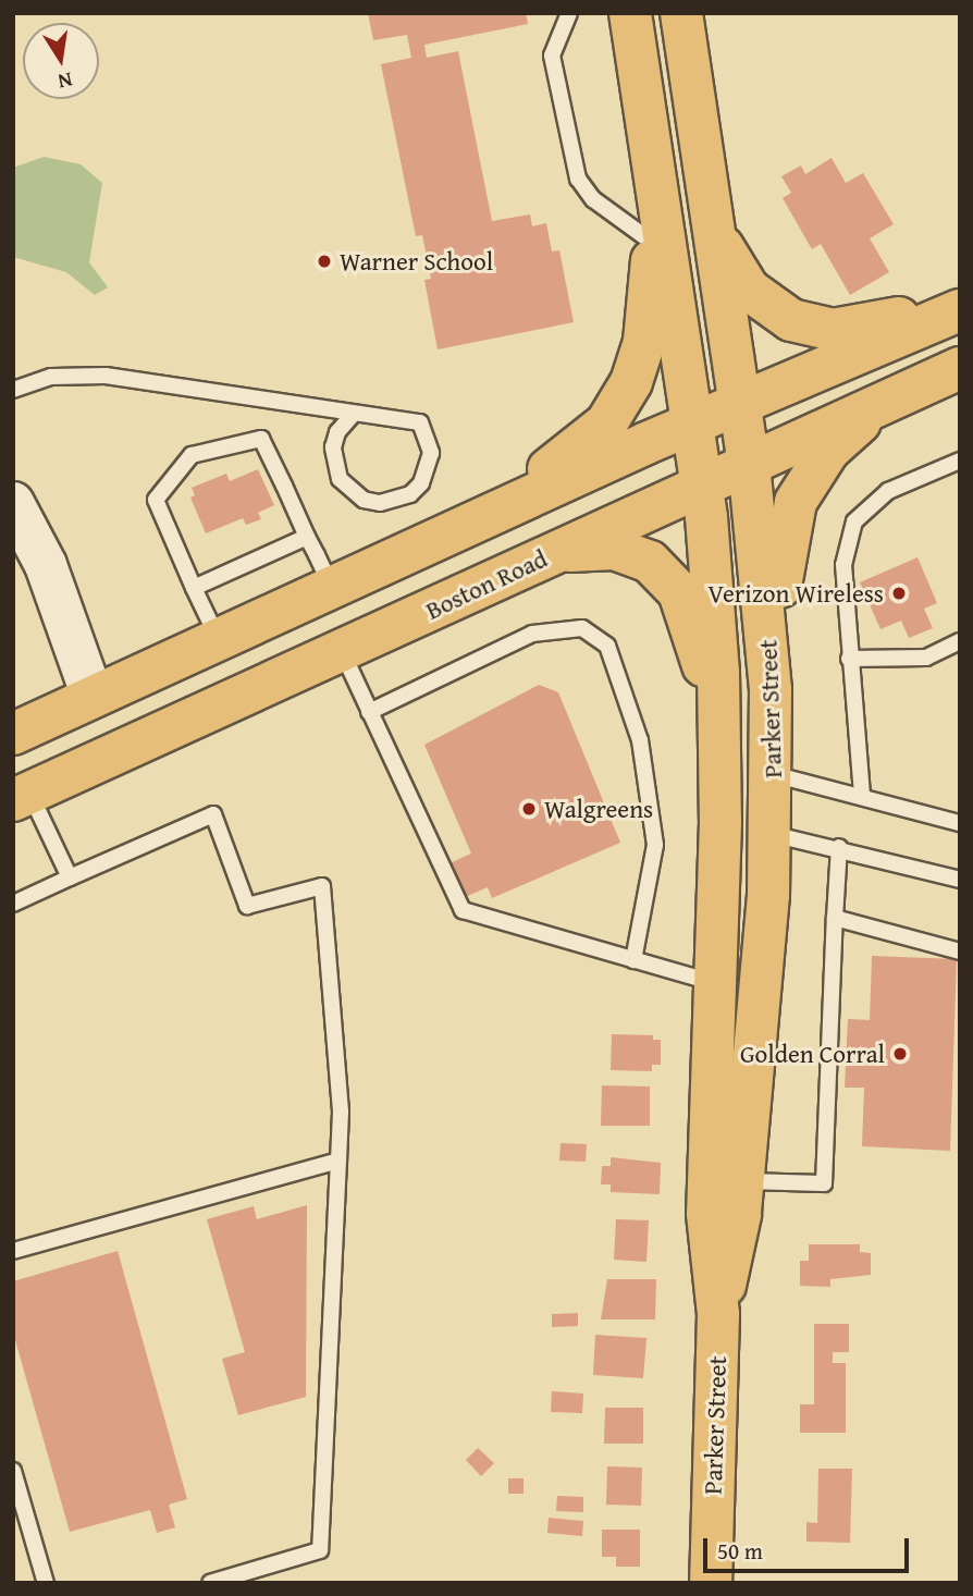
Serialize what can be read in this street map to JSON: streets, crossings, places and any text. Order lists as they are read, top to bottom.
{
  "streets": {
    "main road": ["Boston Road", "Parker Street"]
  },
  "crossings": [
    ["Boston Road", "Parker Street"]
  ],
  "places": [
    "Warner School",
    "Verizon Wireless",
    "Walgreens",
    "Golden Corral"
  ],
  "scale_bar": "50 m",
  "north": "bottom"
}
